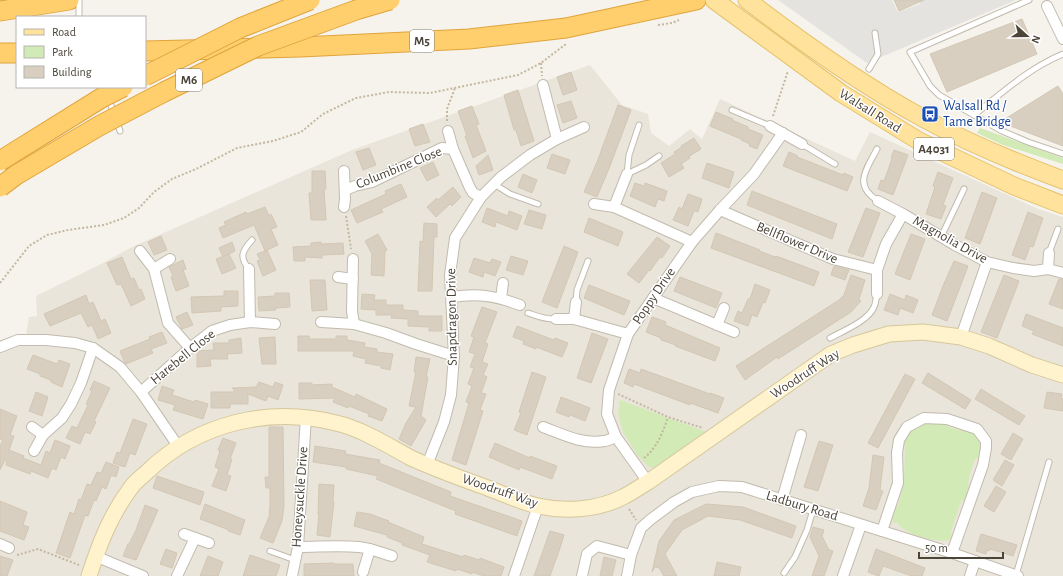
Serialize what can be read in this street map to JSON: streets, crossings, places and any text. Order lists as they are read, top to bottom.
{
  "streets": {
    "highway": ["M5", "M6"],
    "main road": ["Walsall Road", "A4031"],
    "street": [
      "Columbine Close",
      "Magnolia Drive",
      "Bellflower Drive",
      "Poppy Drive",
      "Snapdragon Drive",
      "Harebell Close",
      "Woodruff Way",
      "Honeysuckle Drive",
      "Ladbury Road"
    ]
  },
  "crossings": [
    ["Columbine Close", "Snapdragon Drive"],
    ["Bellflower Drive", "Poppy Drive"],
    ["Poppy Drive", "Woodruff Way"],
    ["Snapdragon Drive", "Woodruff Way"],
    ["Woodruff Way", "Honeysuckle Drive"]
  ],
  "places": {
    "bus stop": ["Walsall Rd / Tame Bridge"]
  },
  "legend": ["Road", "Park", "Building"],
  "scale_bar": "50 m",
  "north": "right"
}
